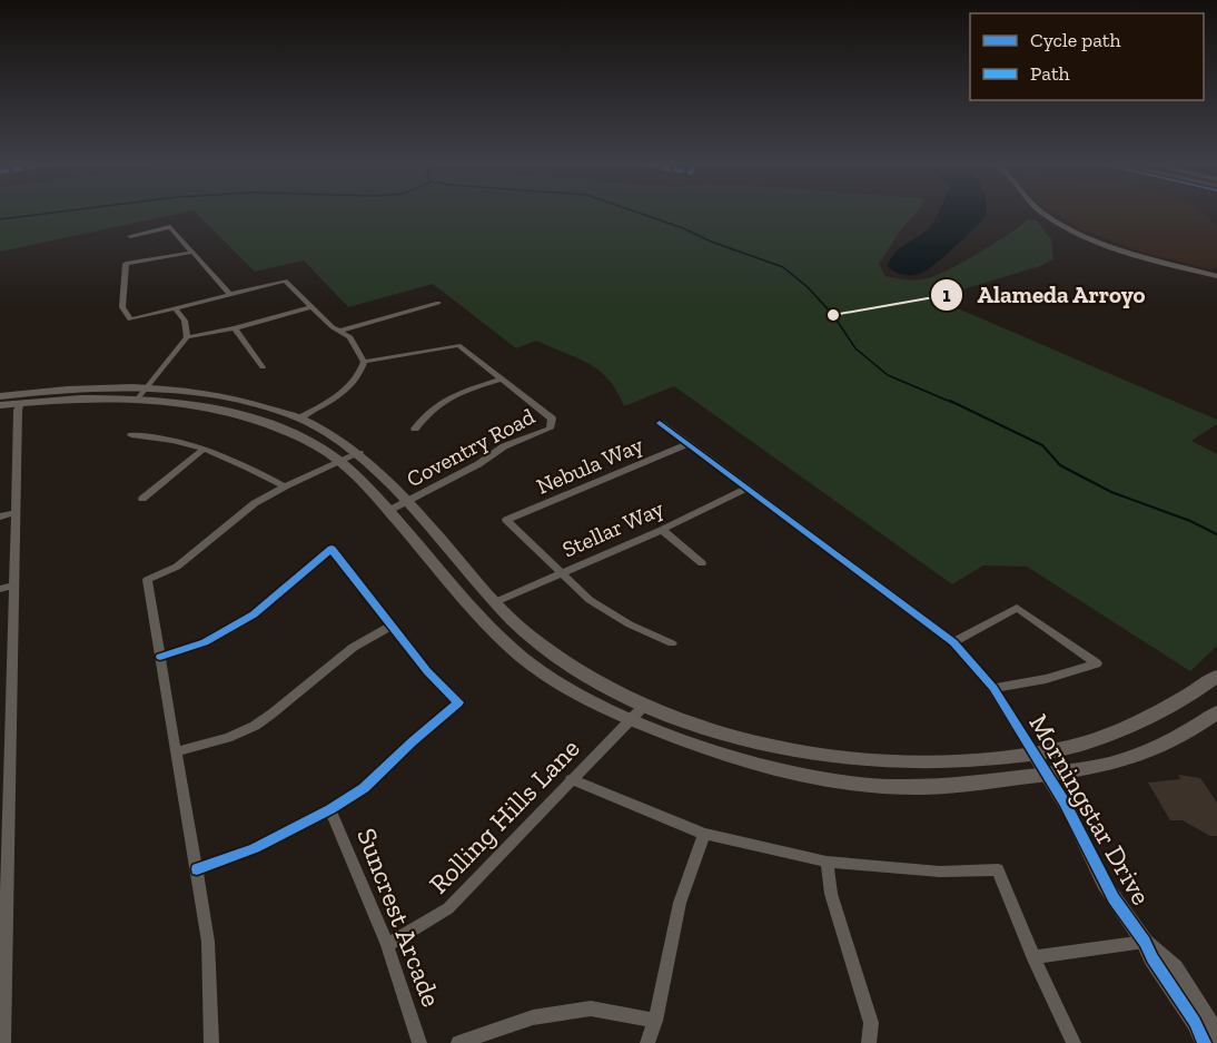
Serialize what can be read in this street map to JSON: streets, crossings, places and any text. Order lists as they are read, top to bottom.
{
  "streets": {
    "street": [
      "Coventry Road",
      "Nebula Way",
      "Stellar Way",
      "Morningstar Drive",
      "Rolling Hills Lane",
      "Suncrest Arcade"
    ]
  },
  "crossings": [
    ["Nebula Way", "Stellar Way"],
    ["Nebula Way", "Morningstar Drive"],
    ["Stellar Way", "Morningstar Drive"],
    ["Rolling Hills Lane", "Suncrest Arcade"]
  ],
  "places": ["Alameda Arroyo"],
  "legend": ["Cycle path", "Path"]
}
